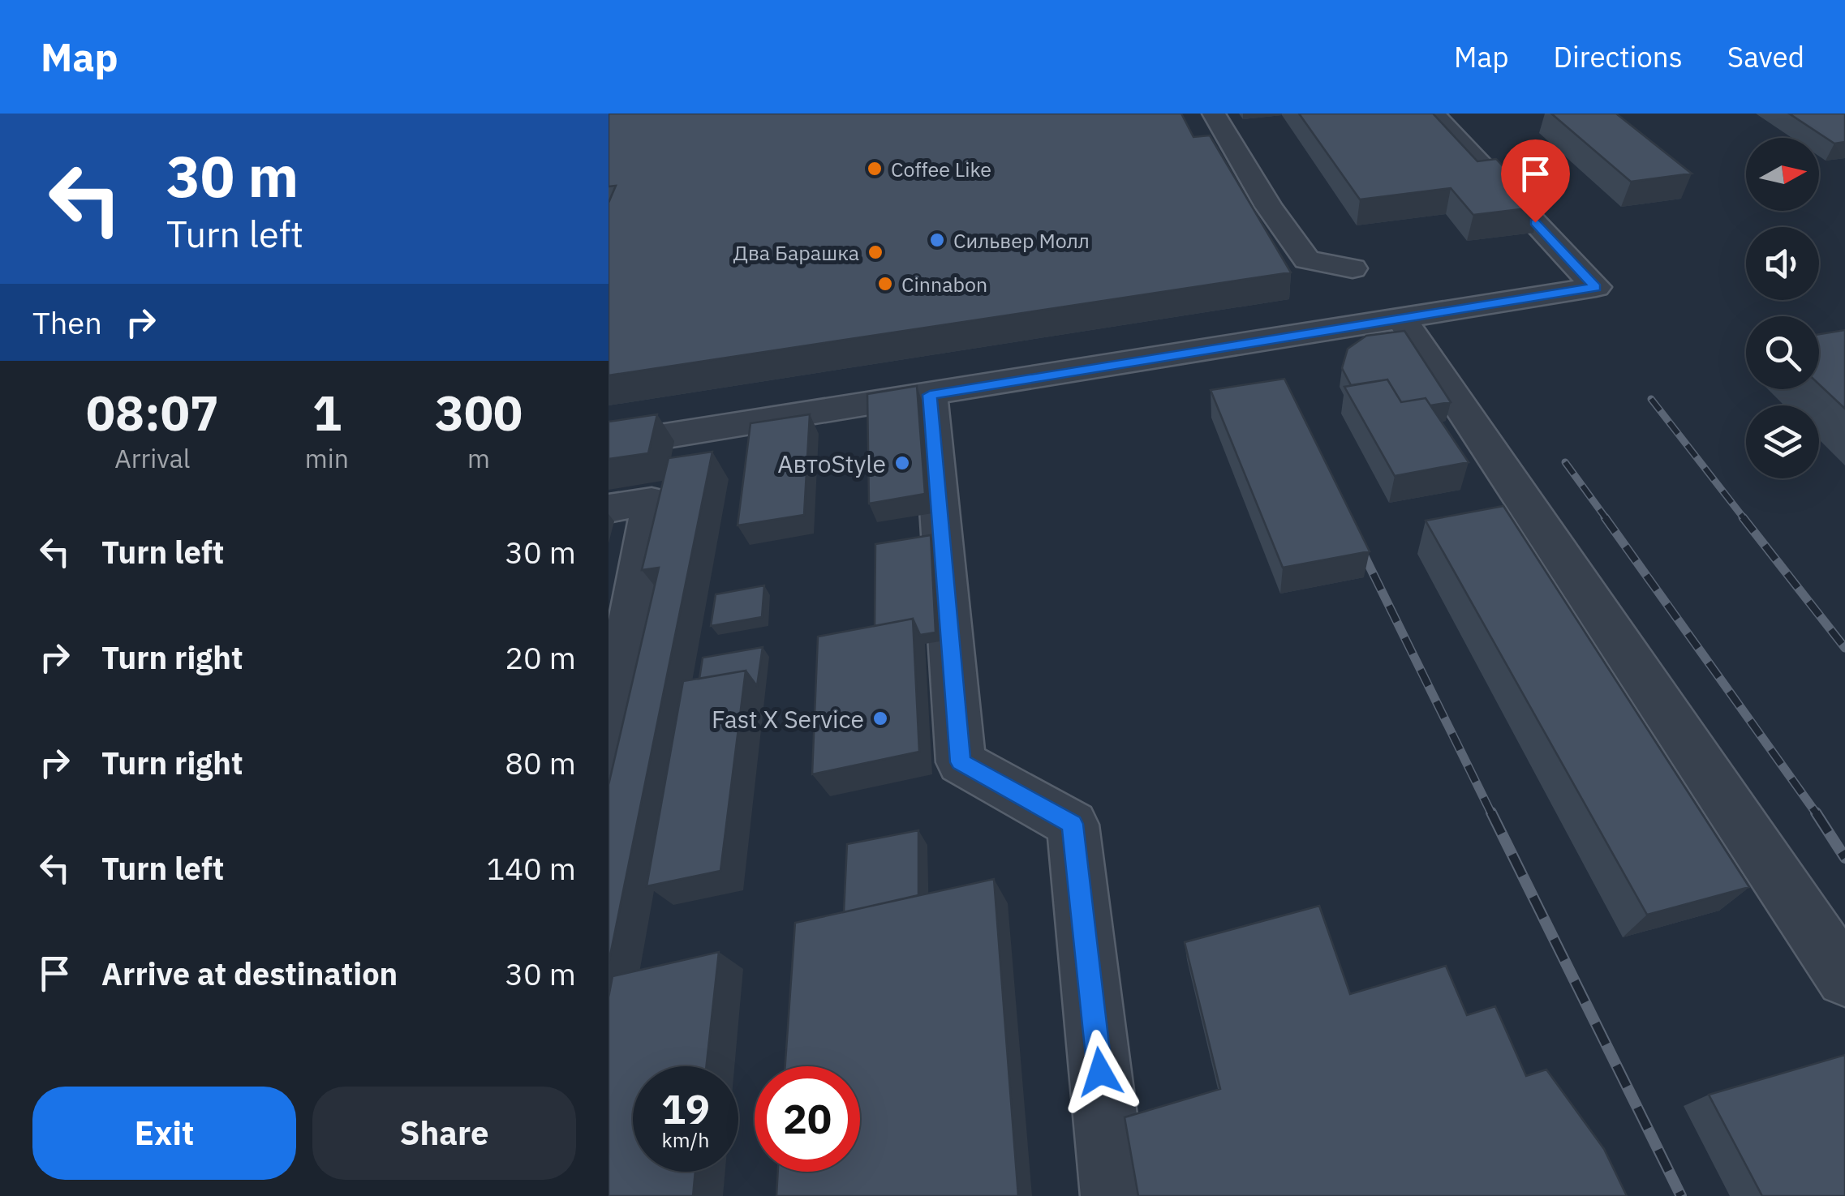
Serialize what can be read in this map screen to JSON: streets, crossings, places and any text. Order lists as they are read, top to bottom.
{
  "places": [
    "Coffee Like",
    "Сильвер Молл",
    "Два Барашка",
    "Cinnabon",
    "АвтоStyle",
    "Fast X Service"
  ],
  "north": "right",
  "page": {
    "header": "Map",
    "nav": ["Map", "Directions", "Saved"],
    "turn": ["30 m", "Turn left"],
    "then": "Then",
    "eta": [
      "08:07",
      "Arrival",
      "1",
      "min",
      "300",
      "m"
    ],
    "list": [
      {
        "name": "Turn left",
        "value": "30 m"
      },
      {
        "name": "Turn right",
        "value": "20 m"
      },
      {
        "name": "Turn right",
        "value": "80 m"
      },
      {
        "name": "Turn left",
        "value": "140 m"
      },
      {
        "name": "Arrive at destination",
        "value": "30 m"
      }
    ],
    "speed": "19 km/h",
    "limit": "20",
    "buttons": ["Exit", "Share"]
  }
}
